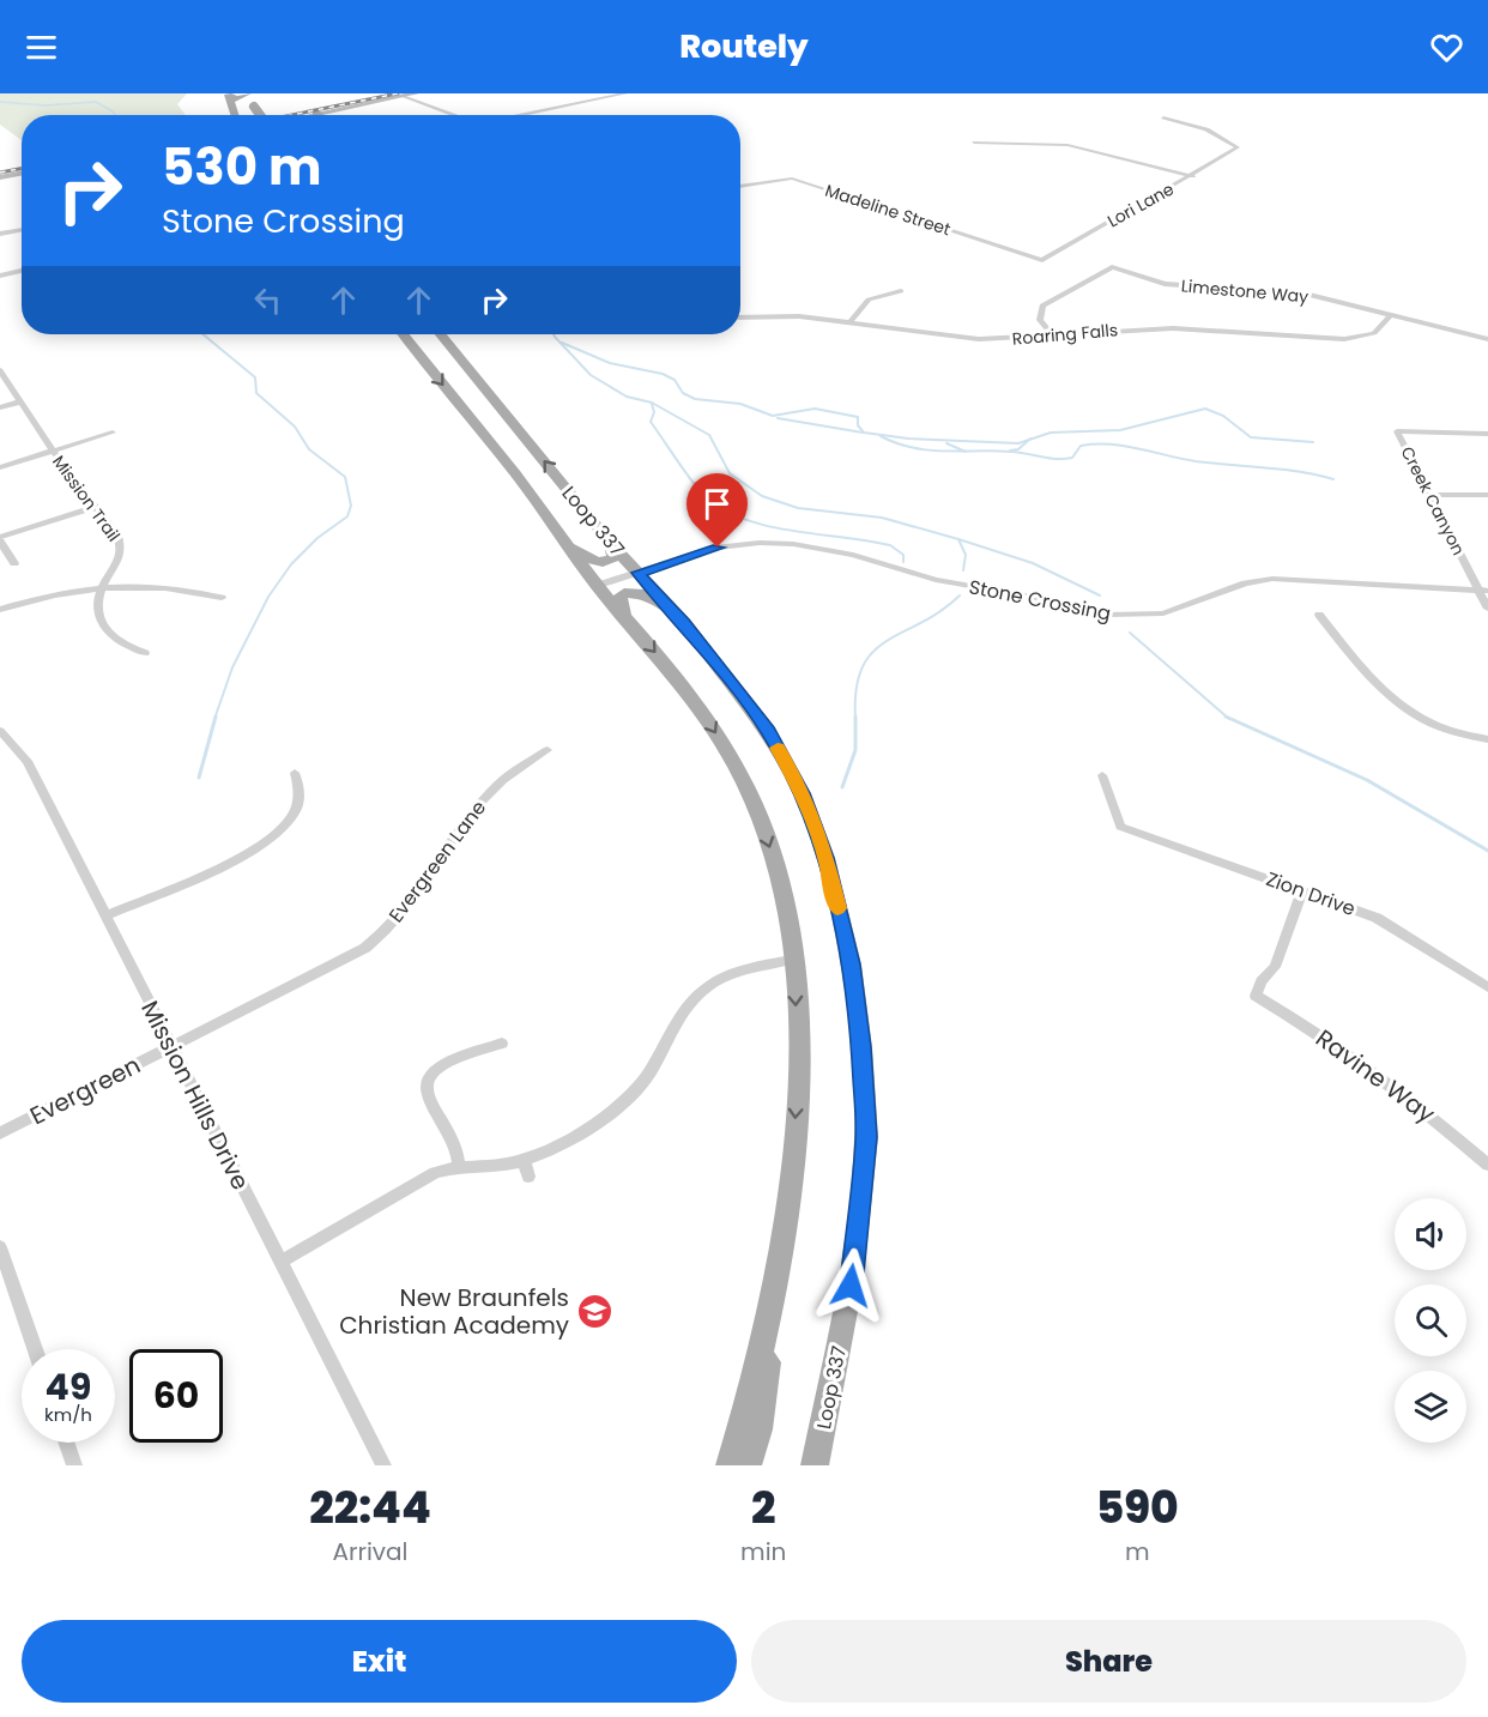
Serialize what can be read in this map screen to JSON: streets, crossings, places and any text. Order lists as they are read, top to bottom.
{
  "streets": {
    "main road": ["Loop 337"],
    "street": [
      "Lori Lane",
      "Madeline Street",
      "Limestone Way",
      "Roaring Falls",
      "Mission Trail",
      "Creek Canyon",
      "Stone Crossing",
      "Evergreen Lane",
      "Zion Drive",
      "Ravine Way",
      "Evergreen",
      "Mission Hills Drive"
    ]
  },
  "crossings": [
    ["Lori Lane", "Madeline Street"],
    ["Limestone Way", "Roaring Falls"],
    ["Creek Canyon", "Stone Crossing"],
    ["Loop 337", "Stone Crossing"],
    ["Evergreen Lane", "Evergreen"],
    ["Evergreen Lane", "Mission Hills Drive"],
    ["Zion Drive", "Ravine Way"],
    ["Evergreen", "Mission Hills Drive"]
  ],
  "places": {
    "school or university": ["New Braunfels Christian Academy"]
  },
  "page": {
    "header": "Routely",
    "turn": ["530 m", "Stone Crossing"],
    "speed": "49 km/h",
    "limit": "60",
    "eta": [
      "22:44",
      "Arrival",
      "2",
      "min",
      "590",
      "m"
    ],
    "buttons": ["Exit", "Share"]
  }
}
